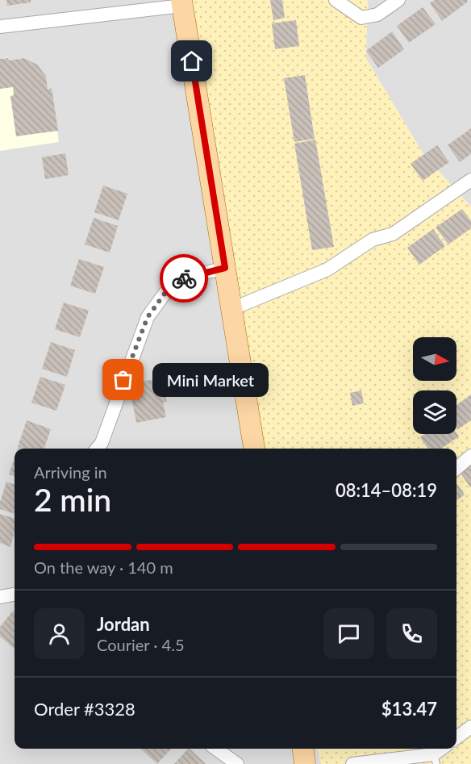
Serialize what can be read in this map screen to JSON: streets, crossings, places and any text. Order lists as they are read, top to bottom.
{
  "places": ["Mini Market"],
  "north": "right",
  "page": {
    "bubble": "Mini Market",
    "heading": ["2 min", "Arriving in", "08:14–08:19"],
    "panel": [
      "Jordan",
      "Courier · 4.5",
      "Order #3328",
      "$13.47"
    ],
    "bar": "On the way · 140 m"
  }
}
